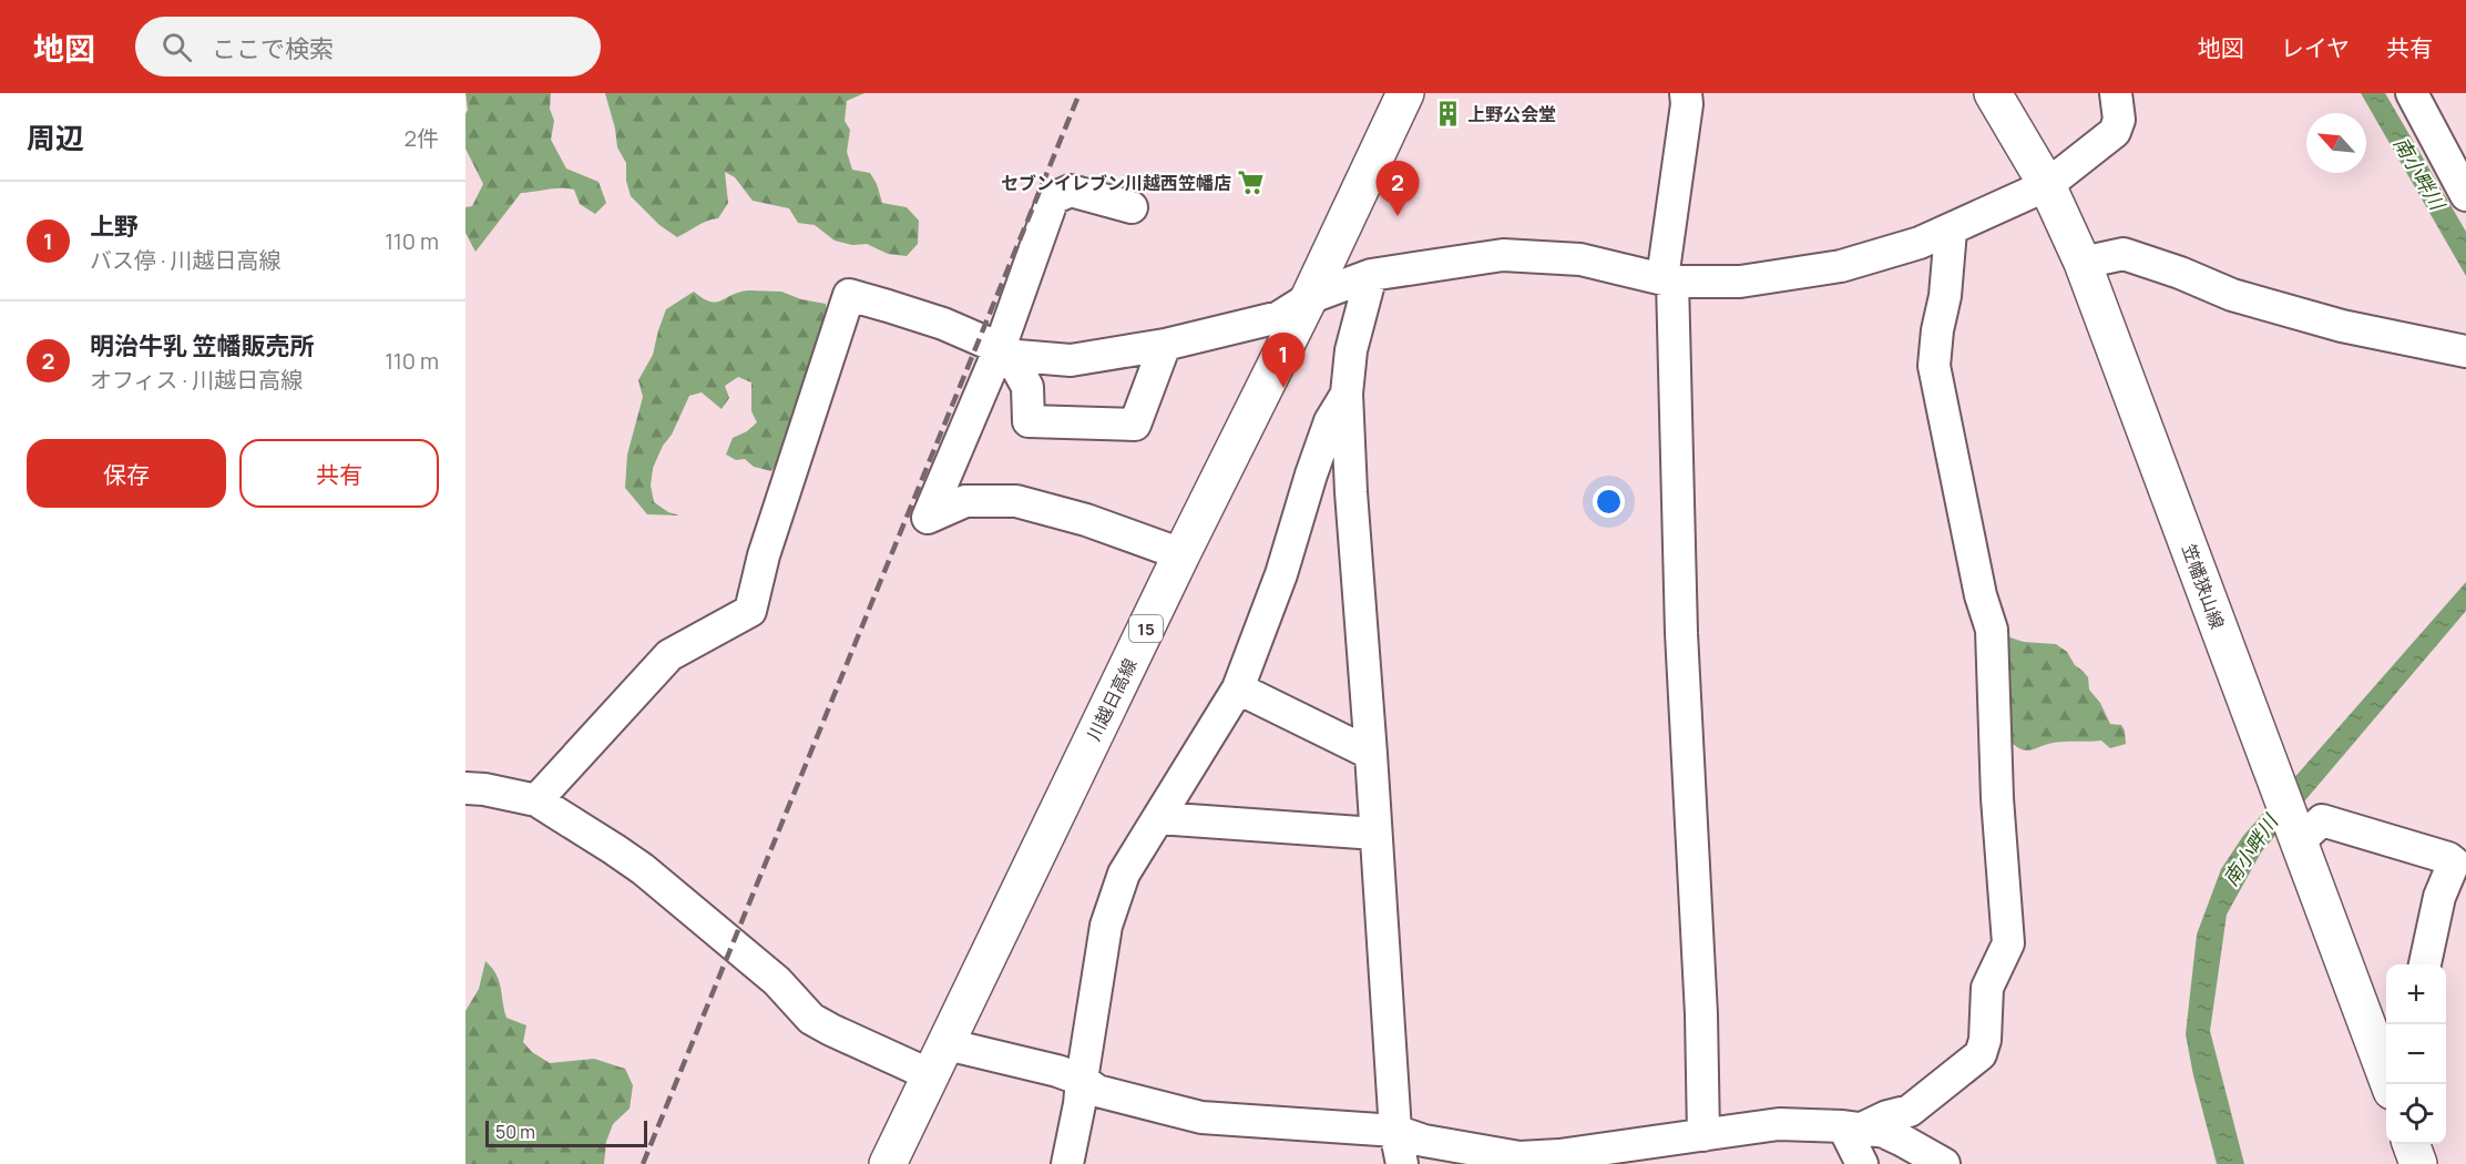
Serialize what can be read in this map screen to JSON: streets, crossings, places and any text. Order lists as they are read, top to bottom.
{
  "streets": {
    "main road": ["笠幡狭山線", "15", "川越日高線"]
  },
  "water": ["南小畔川"],
  "places": {
    "building": ["上野公会堂"],
    "supermarket": ["セブンイレブン川越西笠幡店"]
  },
  "scale_bar": "50 m",
  "north": "top left",
  "page": {
    "header": "地図",
    "search": "ここで検索",
    "nav": ["地図", "レイヤ", "共有"],
    "heading": ["周辺", "2件"],
    "pins": ["2", "1"],
    "list": [
      {
        "mark": "1",
        "name": "上野",
        "note": "バス停 · 川越日高線",
        "value": "110 m"
      },
      {
        "mark": "2",
        "name": "明治牛乳 笠幡販売所",
        "note": "オフィス · 川越日高線",
        "value": "110 m"
      }
    ],
    "buttons": ["保存", "共有"],
    "map_buttons": ["+", "−"],
    "scale": "50 m"
  }
}
